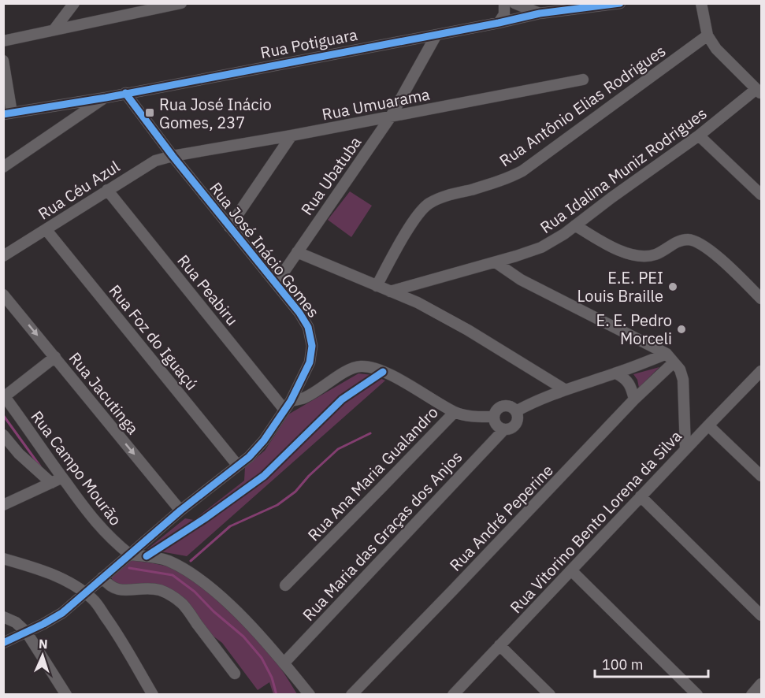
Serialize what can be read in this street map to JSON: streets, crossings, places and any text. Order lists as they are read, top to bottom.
{
  "streets": {
    "street": [
      "Rua Potiguara",
      "Rua Umuarama",
      "Rua Antônio Elias Rodrigues",
      "Rua Idalina Muniz Rodrigues",
      "Rua Ubatuba",
      "Rua Céu Azul",
      "Rua José Inácio Gomes",
      "Rua Peabiru",
      "Rua Foz do Iguaçú",
      "Rua Jacutinga",
      "Rua Campo Mourão",
      "Rua Ana Maria Gualandro",
      "Rua André Peperine",
      "Rua Vitorino Bento Lorena da Silva",
      "Rua Maria das Graças dos Anjos"
    ]
  },
  "crossings": [
    ["Rua Potiguara", "Rua Ubatuba"],
    ["Rua Potiguara", "Rua José Inácio Gomes"],
    ["Rua Umuarama", "Rua Ubatuba"],
    ["Rua Umuarama", "Rua Céu Azul"],
    ["Rua Umuarama", "Rua José Inácio Gomes"],
    ["Rua Ubatuba", "Rua José Inácio Gomes"],
    ["Rua Céu Azul", "Rua José Inácio Gomes"],
    ["Rua Céu Azul", "Rua Peabiru"],
    ["Rua Céu Azul", "Rua Foz do Iguaçú"],
    ["Rua José Inácio Gomes", "Rua Peabiru"],
    ["Rua José Inácio Gomes", "Rua Foz do Iguaçú"],
    ["Rua José Inácio Gomes", "Rua Jacutinga"],
    ["Rua José Inácio Gomes", "Rua Campo Mourão"],
    ["Rua Ana Maria Gualandro", "Rua Maria das Graças dos Anjos"]
  ],
  "one_way": ["Rua Jacutinga"],
  "places": {
    "transit": ["Rua José Inácio Gomes, 237"],
    "other": ["E.E. PEI Louis Braille", "E. E. Pedro Morceli"]
  },
  "scale_bar": "100 m",
  "north": "top"
}
